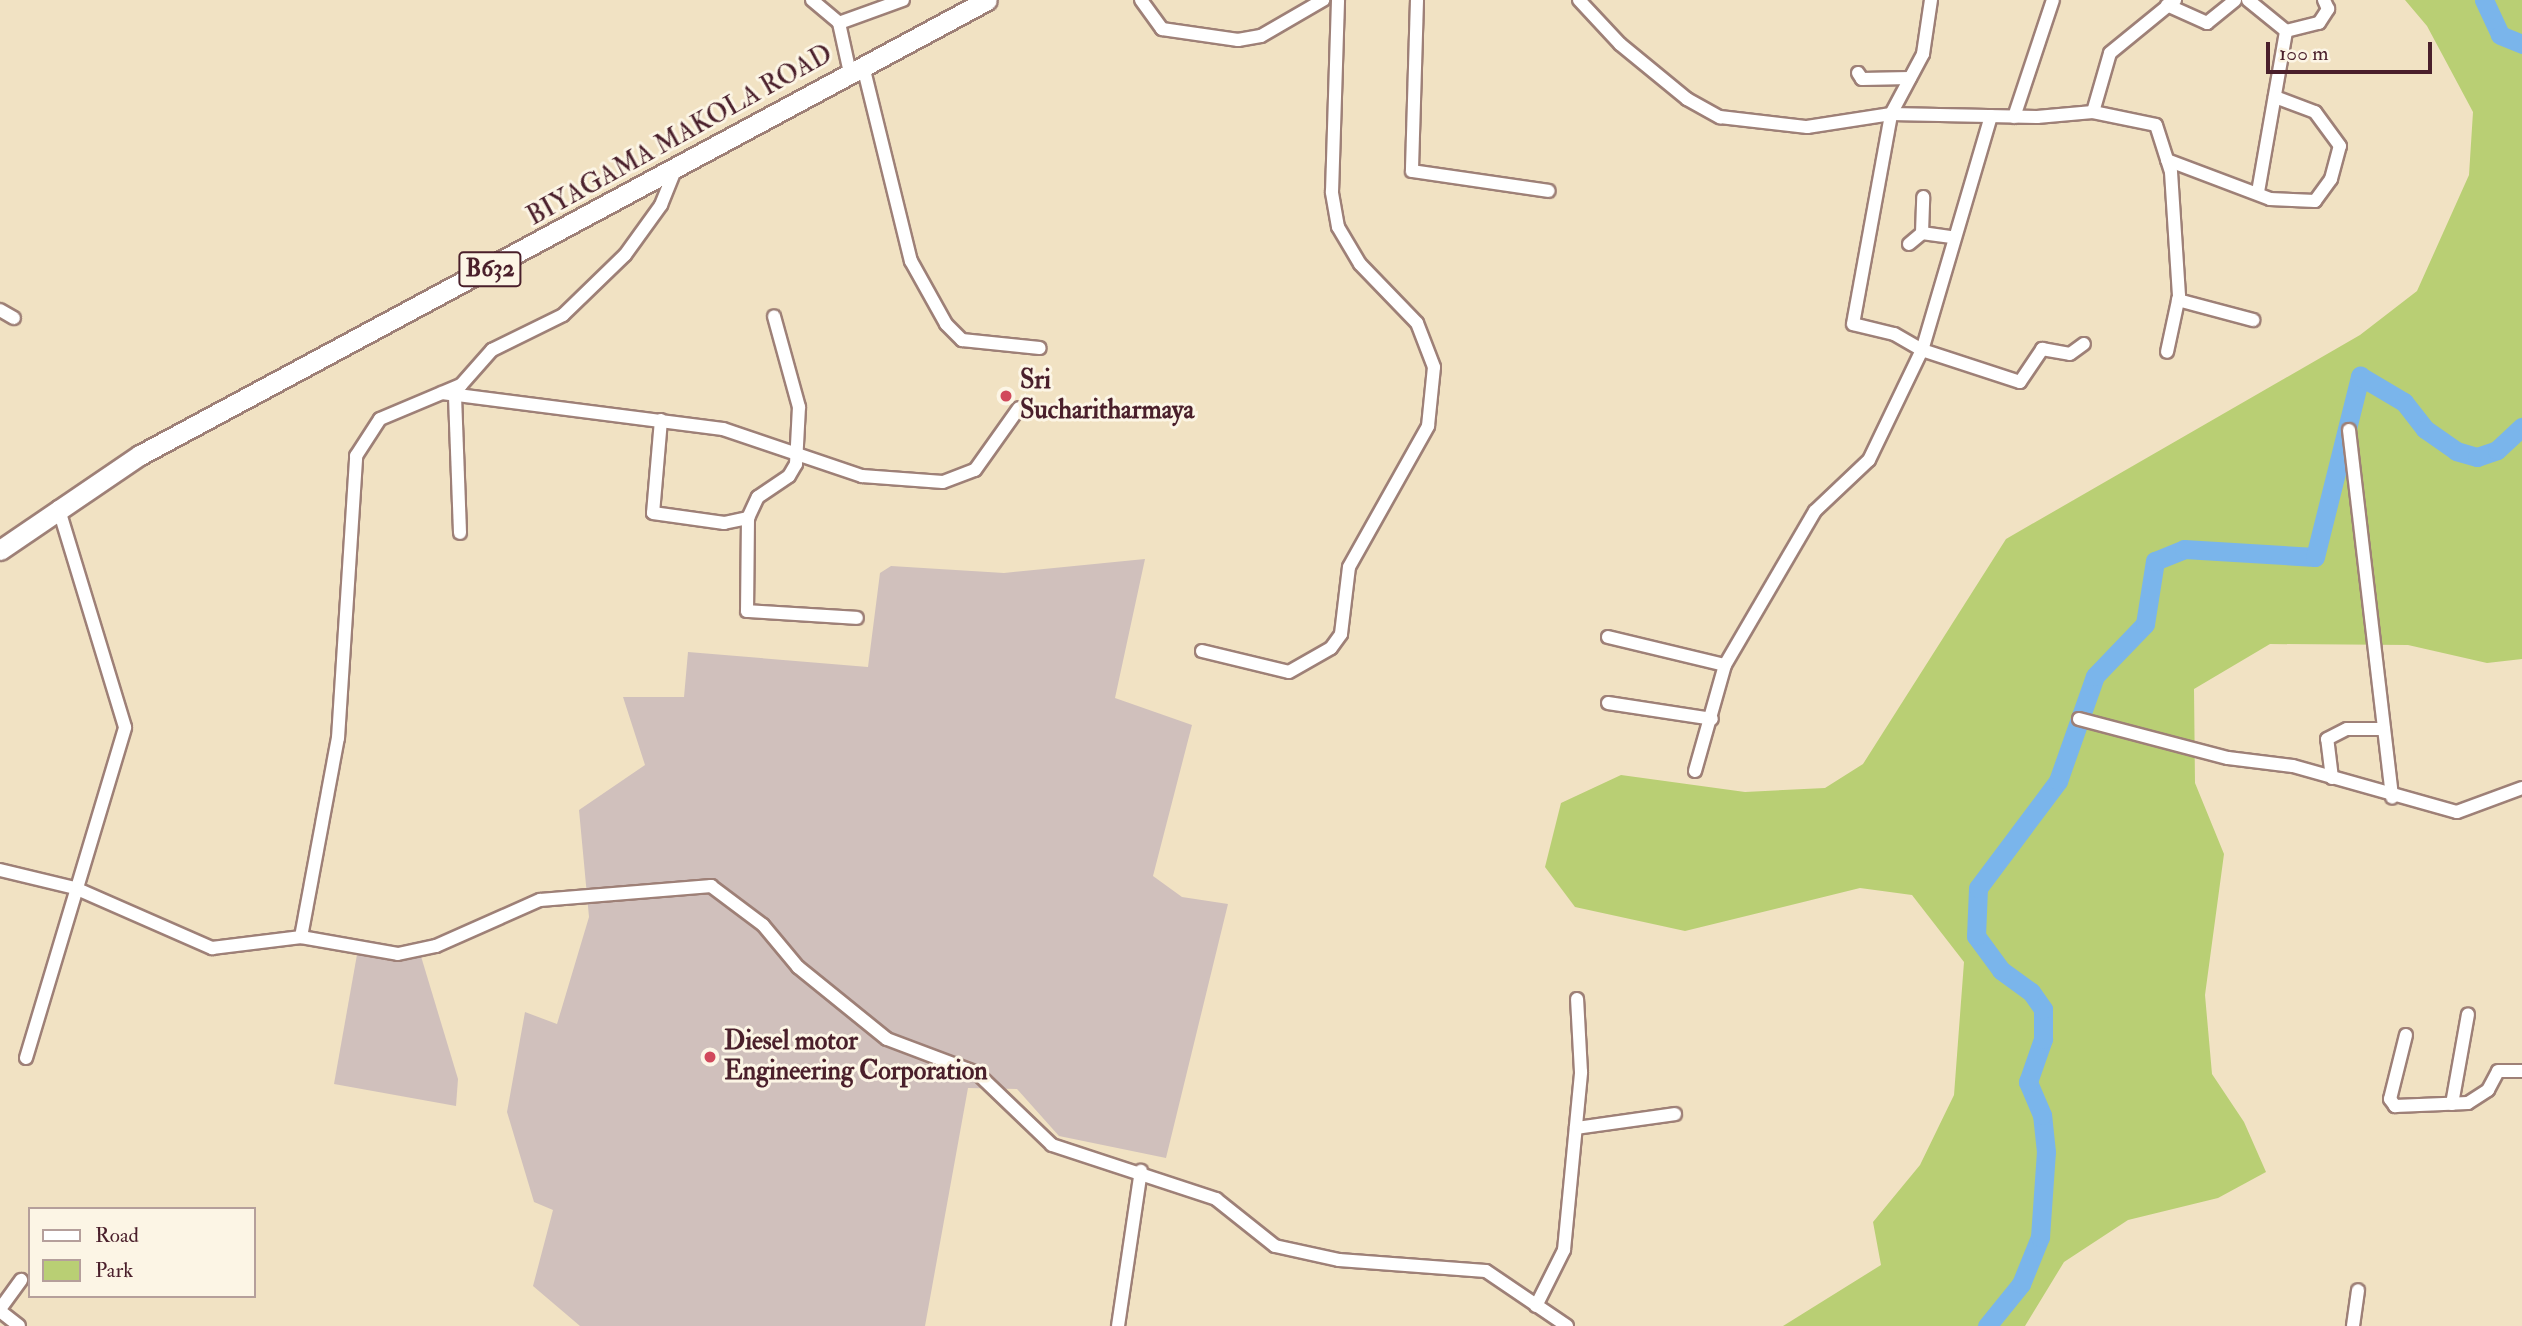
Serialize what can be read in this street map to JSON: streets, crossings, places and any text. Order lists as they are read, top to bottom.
{
  "streets": {
    "main road": ["BIYAGAMA MAKOLA ROAD", "B632"]
  },
  "places": ["Sri Sucharitharmaya", "Diesel motor Engineering Corporation"],
  "legend": ["Road", "Park"],
  "scale_bar": "100 m"
}
